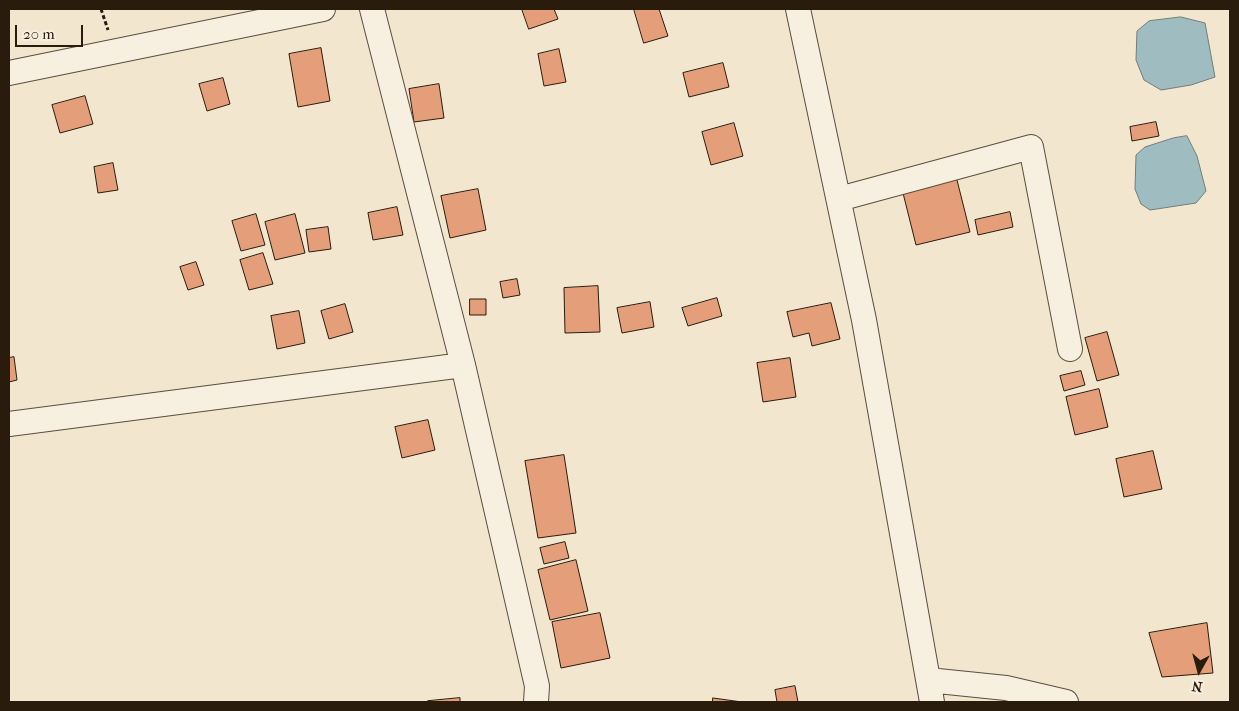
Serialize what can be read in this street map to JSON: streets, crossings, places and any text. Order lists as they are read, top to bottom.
{
  "scale_bar": "20 m",
  "north": "bottom"
}
